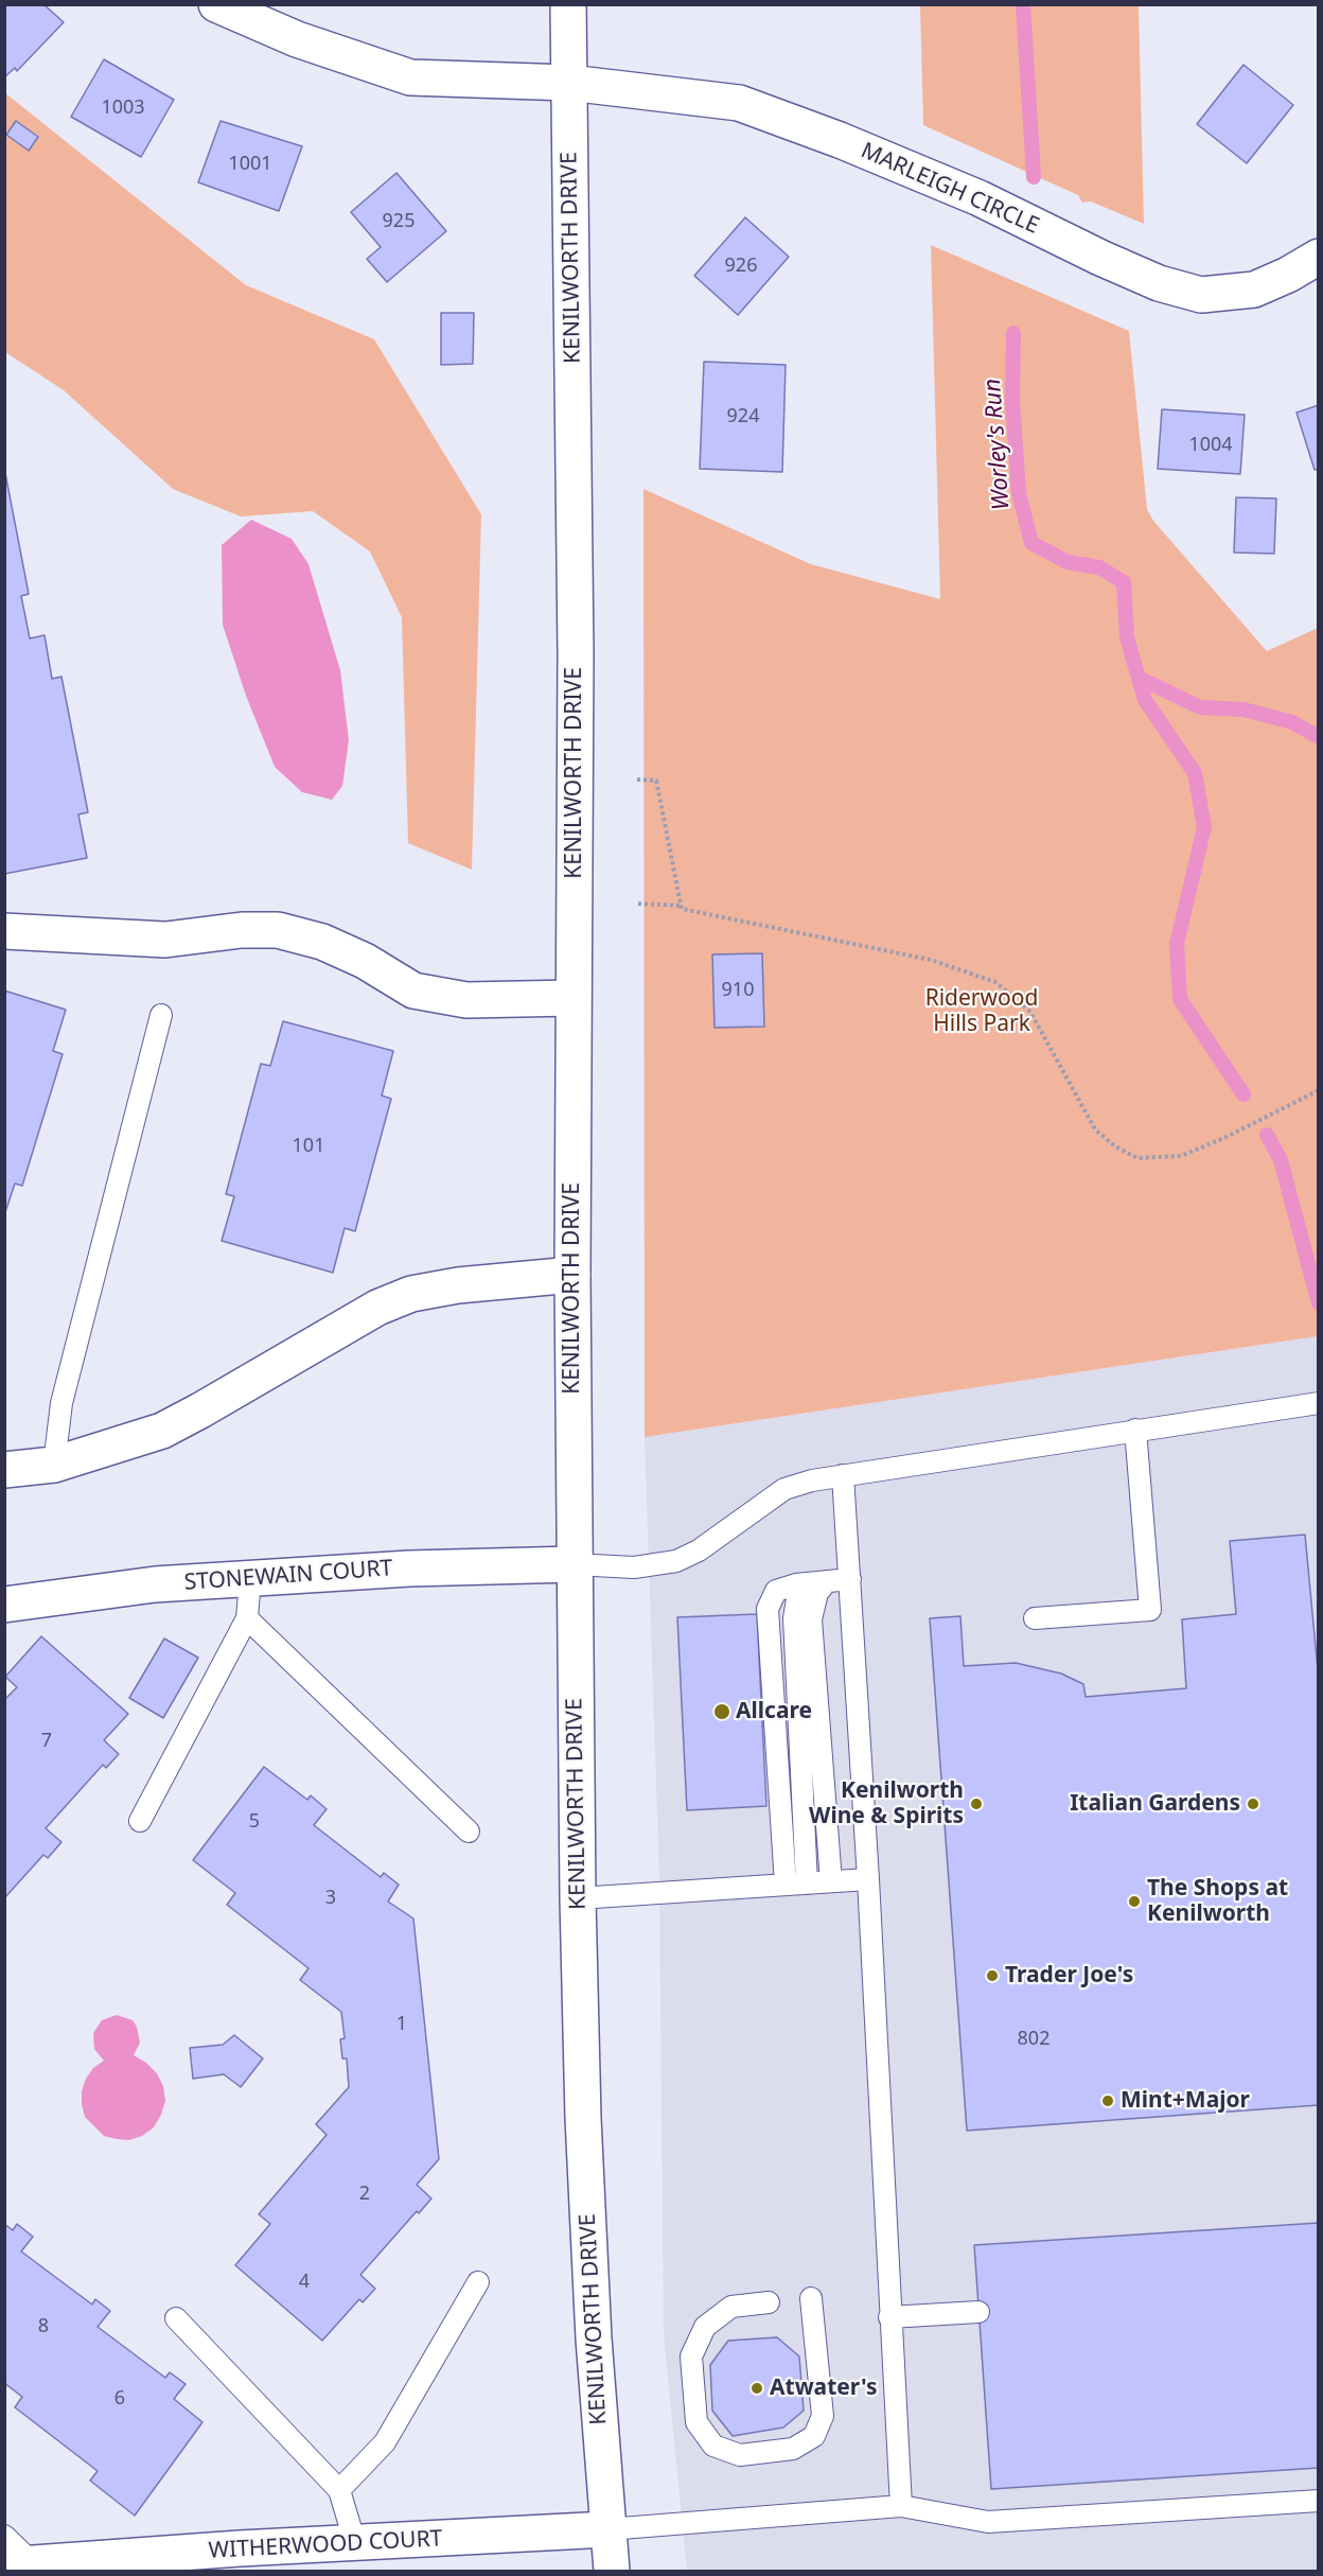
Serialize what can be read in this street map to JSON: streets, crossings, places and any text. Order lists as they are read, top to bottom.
{
  "streets": {
    "street": [
      "MARLEIGH CIRCLE",
      "KENILWORTH DRIVE",
      "STONEWAIN COURT",
      "WITHERWOOD COURT"
    ]
  },
  "crossings": [
    ["MARLEIGH CIRCLE", "KENILWORTH DRIVE"],
    ["KENILWORTH DRIVE", "STONEWAIN COURT"],
    ["KENILWORTH DRIVE", "WITHERWOOD COURT"]
  ],
  "water": ["Worley's Run"],
  "parks": ["Riderwood Hills Park"],
  "places": [
    "Allcare",
    "Kenilworth Wine & Spirits",
    "Italian Gardens",
    "The Shops at Kenilworth",
    "Trader Joe's",
    "Mint+Major",
    "Atwater's"
  ],
  "house_numbers": [
    "1003",
    "1001",
    "925",
    "926",
    "924",
    "1004",
    "910",
    "101",
    "7",
    "5",
    "3",
    "1",
    "802",
    "2",
    "4",
    "8",
    "6"
  ]
}
